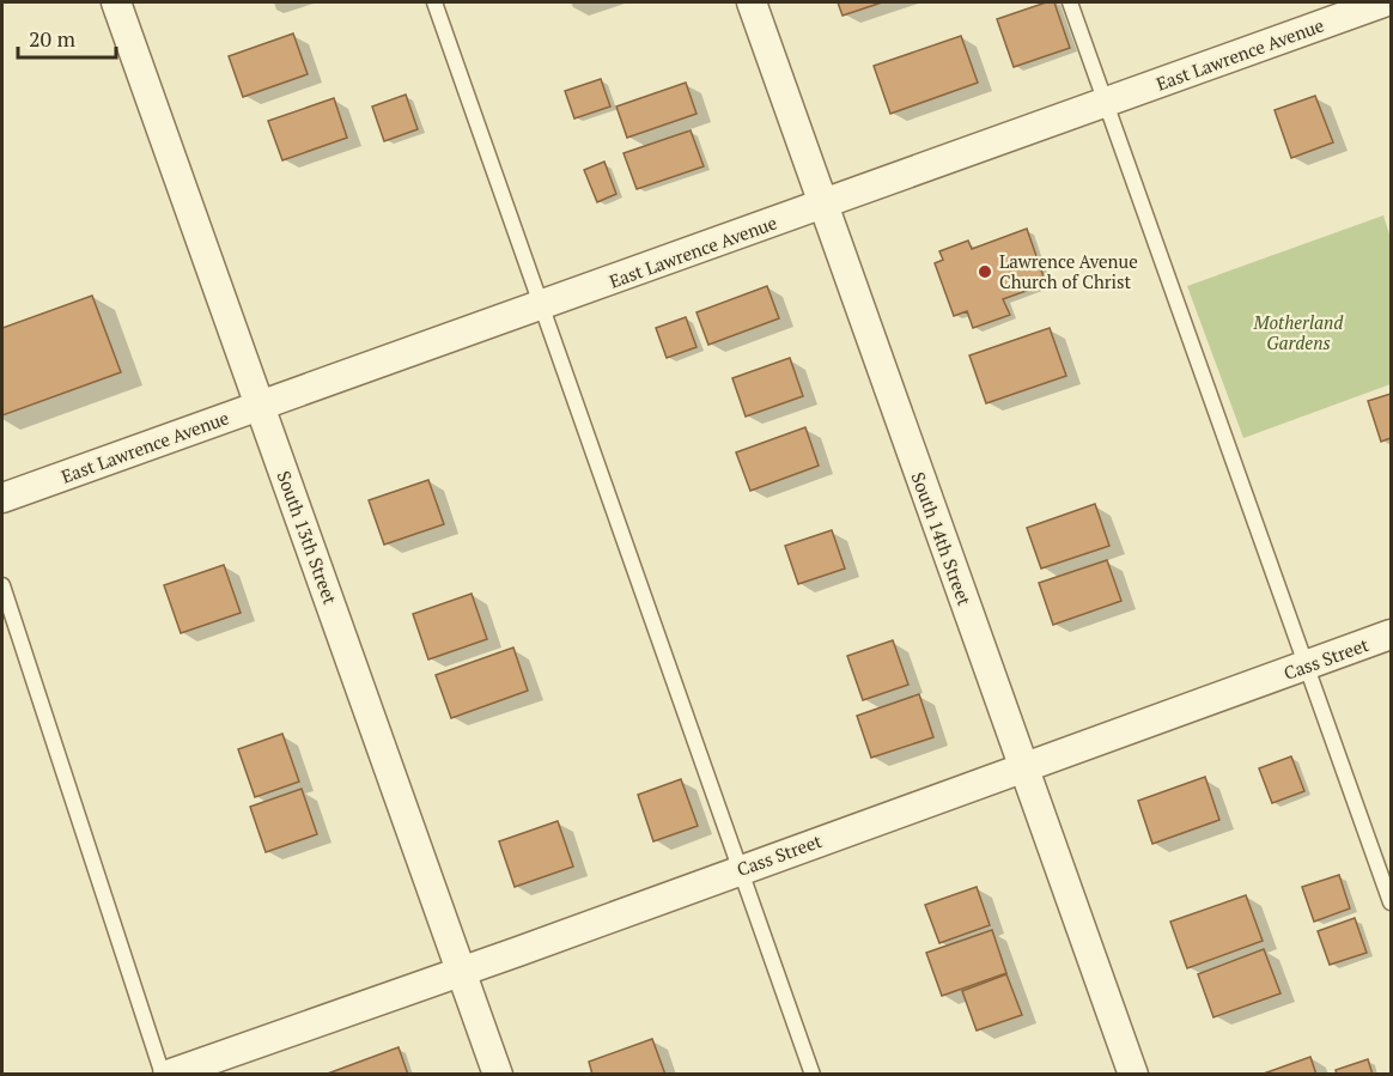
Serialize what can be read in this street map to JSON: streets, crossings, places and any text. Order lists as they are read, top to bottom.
{
  "streets": {
    "street": [
      "East Lawrence Avenue",
      "South 13th Street",
      "South 14th Street",
      "Cass Street"
    ]
  },
  "crossings": [
    ["East Lawrence Avenue", "South 13th Street"],
    ["East Lawrence Avenue", "South 14th Street"],
    ["South 13th Street", "Cass Street"],
    ["South 14th Street", "Cass Street"]
  ],
  "parks": ["Motherland Gardens"],
  "places": ["Lawrence Avenue Church of Christ"],
  "scale_bar": "20 m"
}
